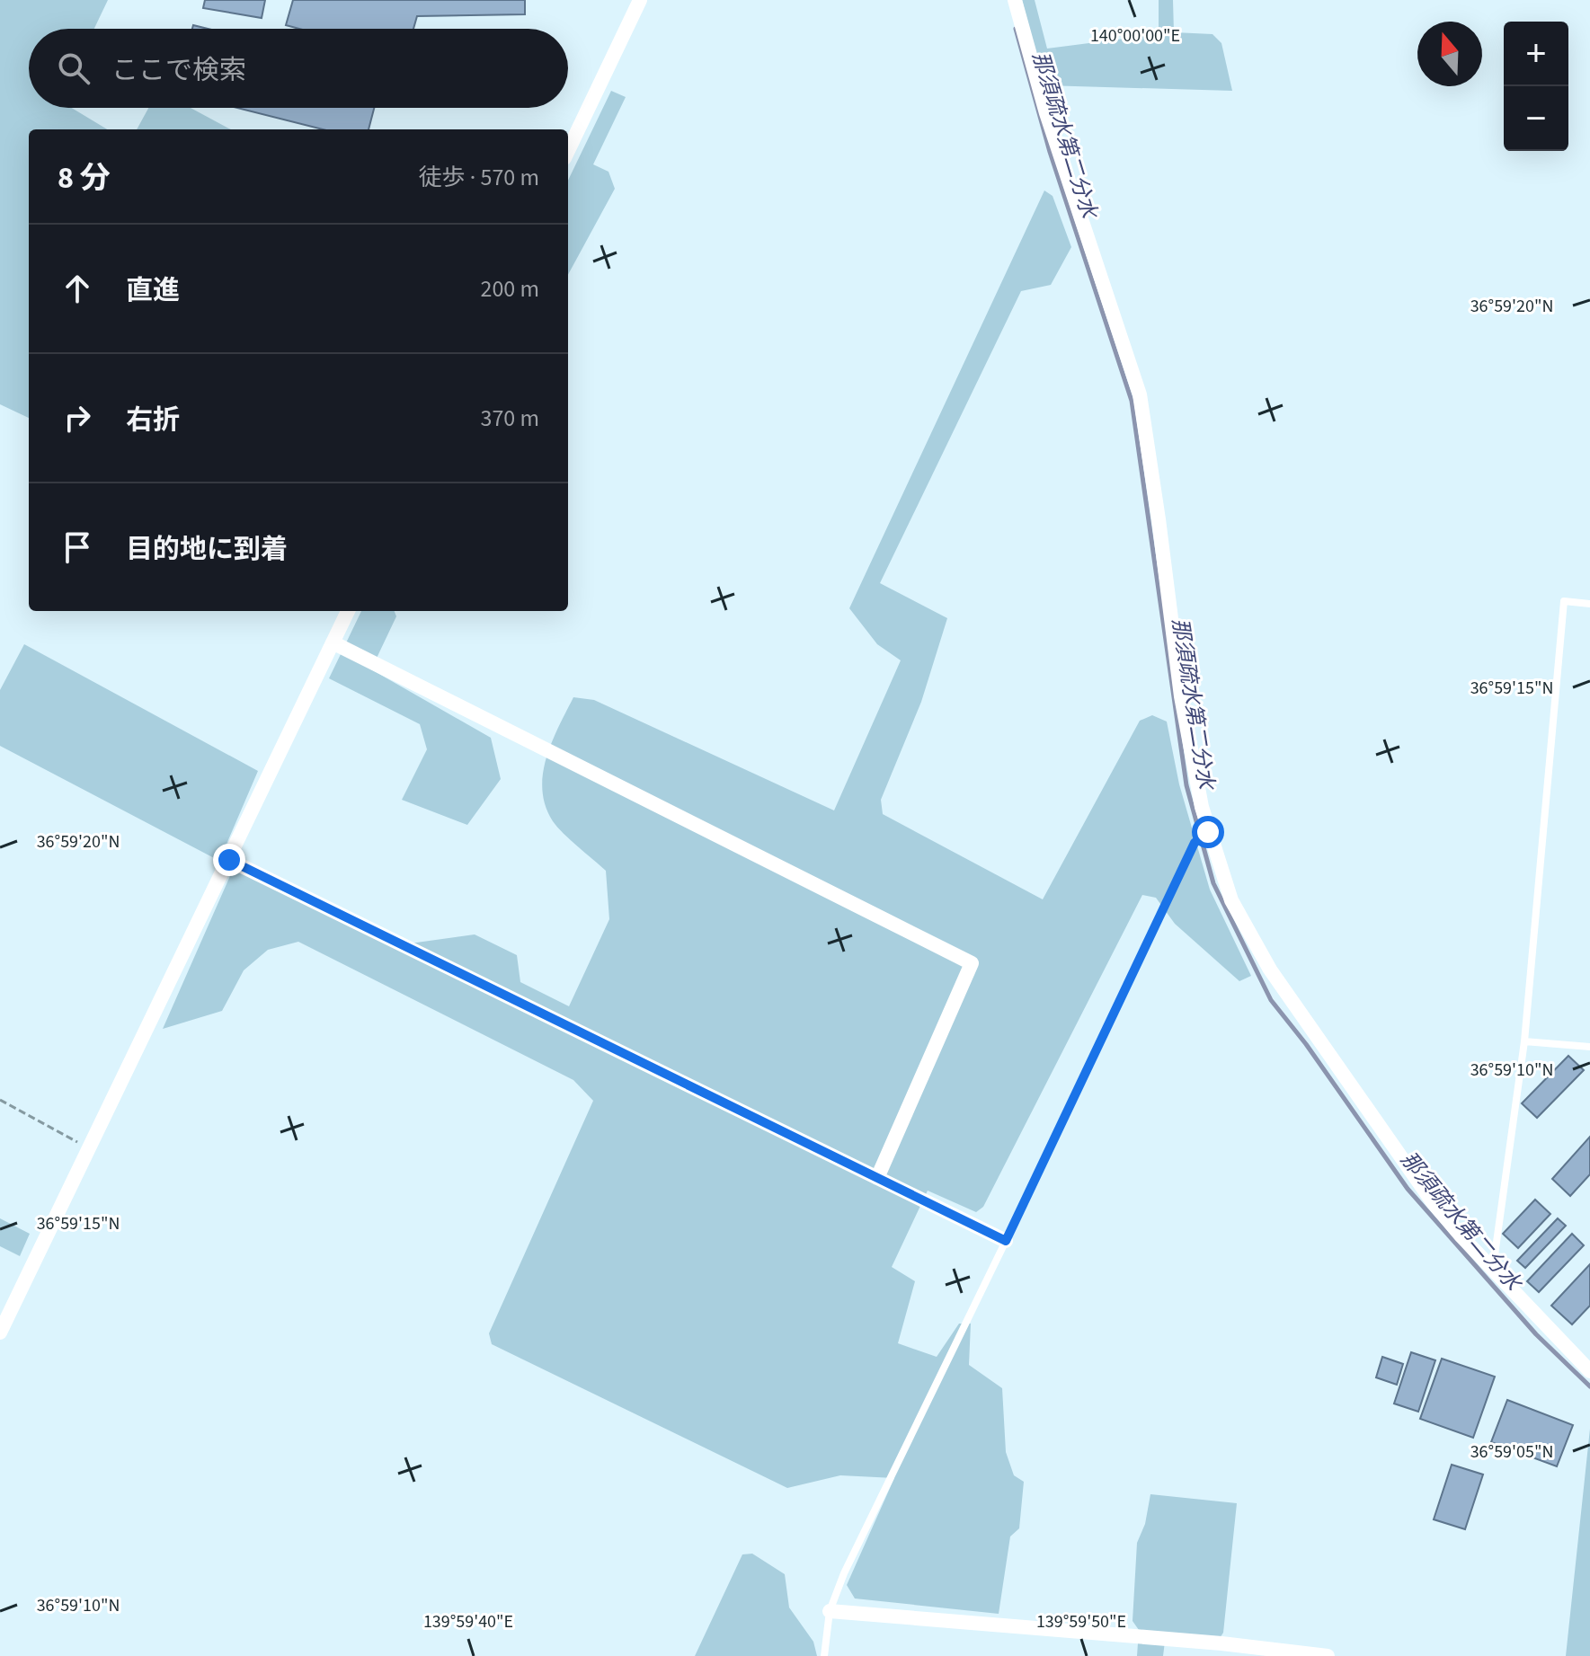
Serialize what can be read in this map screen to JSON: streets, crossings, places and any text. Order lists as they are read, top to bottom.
{
  "water": ["那須疏水第二分水"],
  "north": "top",
  "page": {
    "map_buttons": ["+", "−"],
    "search": "ここで検索",
    "heading": ["8 分", "徒歩 · 570 m"],
    "list": [
      ["直進", "200 m"],
      ["右折", "370 m"],
      "目的地に到着"
    ]
  },
  "coordinates": [
    "140°00'00\"E",
    "36°59'20\"N",
    "36°59'15\"N",
    "36°59'10\"N",
    "36°59'05\"N",
    "139°59'40\"E",
    "139°59'50\"E"
  ]
}
